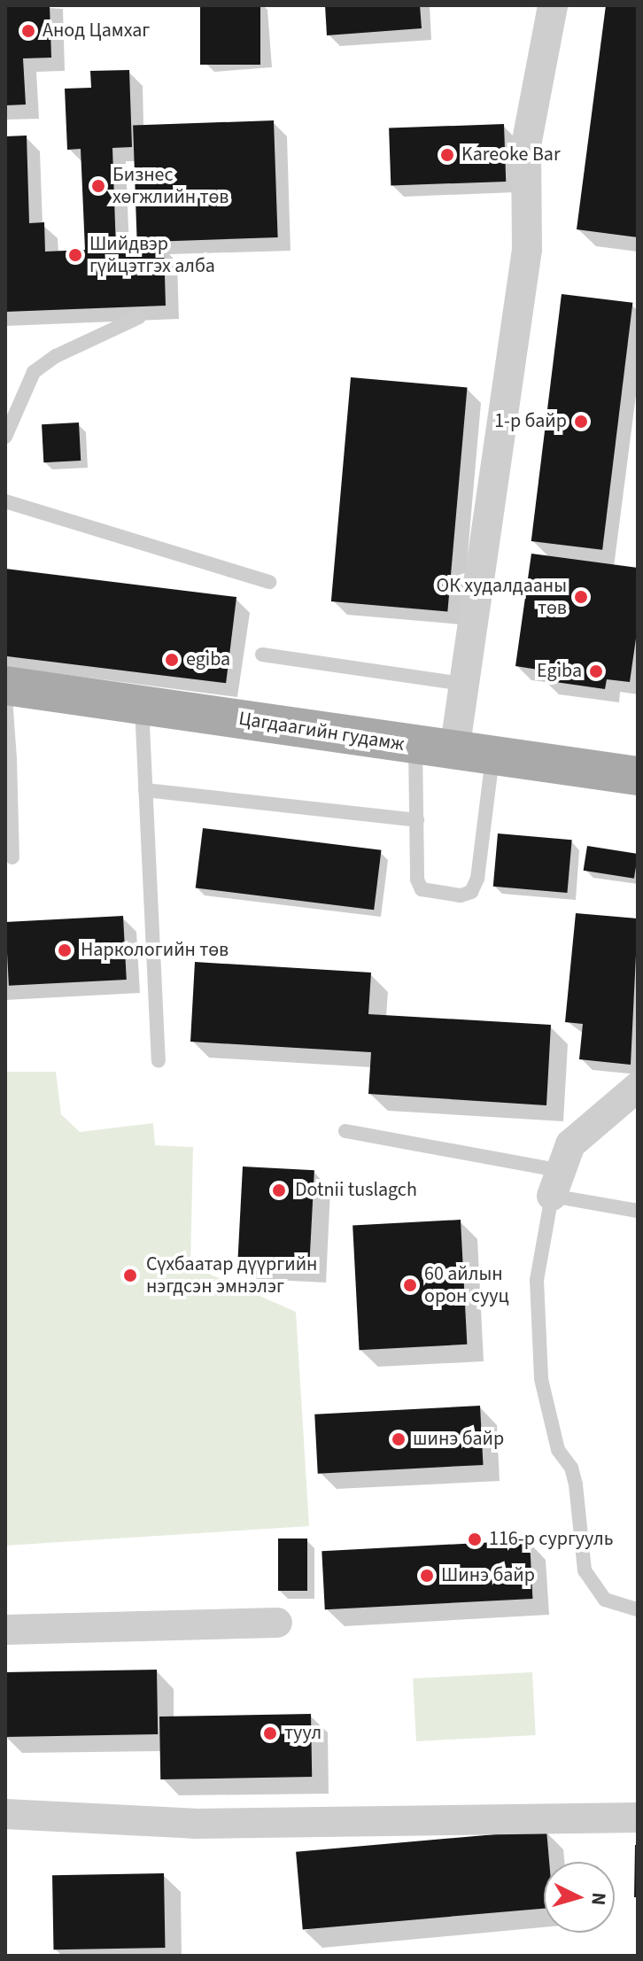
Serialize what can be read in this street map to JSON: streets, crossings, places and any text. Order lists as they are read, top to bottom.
{
  "streets": {
    "main road": ["Цагдаагийн гудамж"]
  },
  "places": [
    "Анод Цамхаг",
    "Kareoke Bar",
    "Бизнес хөгжлийн төв",
    "Шийдвэр гүйцэтгэх алба",
    "1-р байр",
    "ОК худалдааны төв",
    "egiba",
    "Egiba",
    "Наркологийн төв",
    "Dotnii tuslagch",
    "Сүхбаатар дүүргийн нэгдсэн эмнэлэг",
    "60 айлын орон сууц",
    "шинэ байр",
    "116-р сургууль",
    "Шинэ байр",
    "туул"
  ],
  "north": "right"
}
